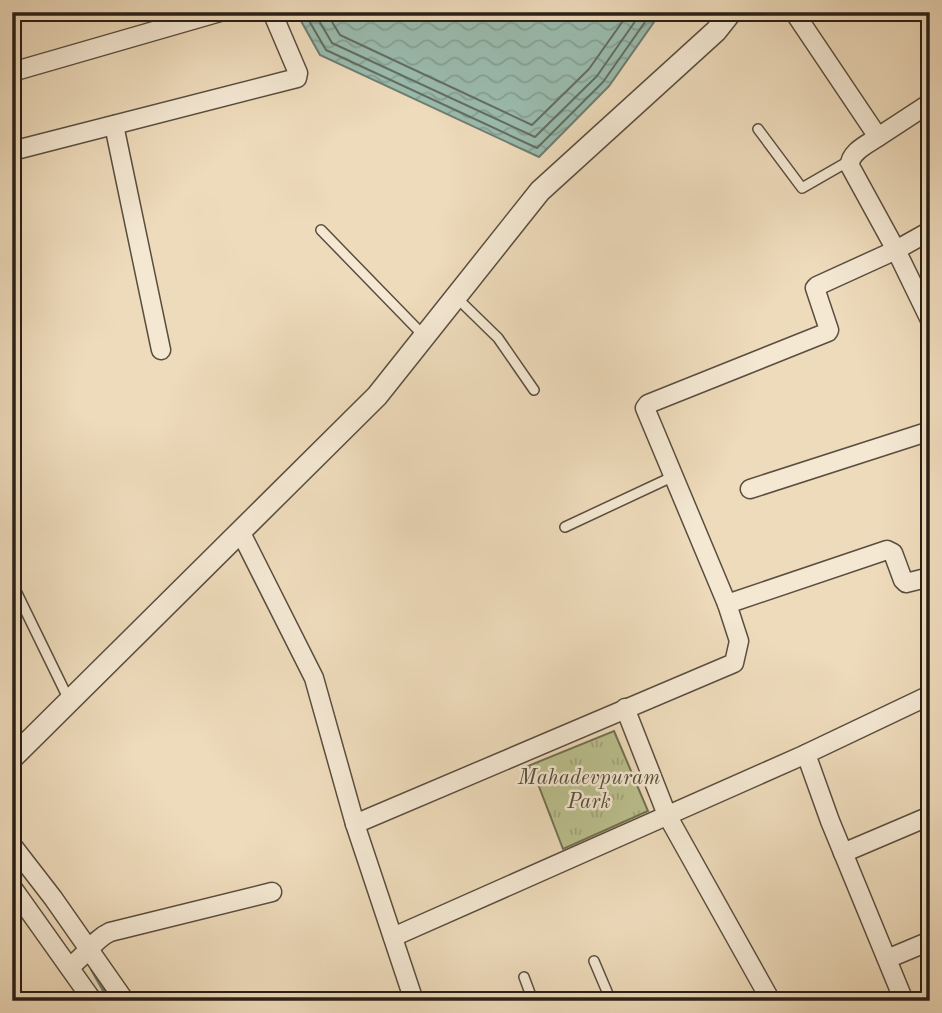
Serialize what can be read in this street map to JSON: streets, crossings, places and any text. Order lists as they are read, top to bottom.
{
  "parks": ["Mahadevpuram Park"]
}
